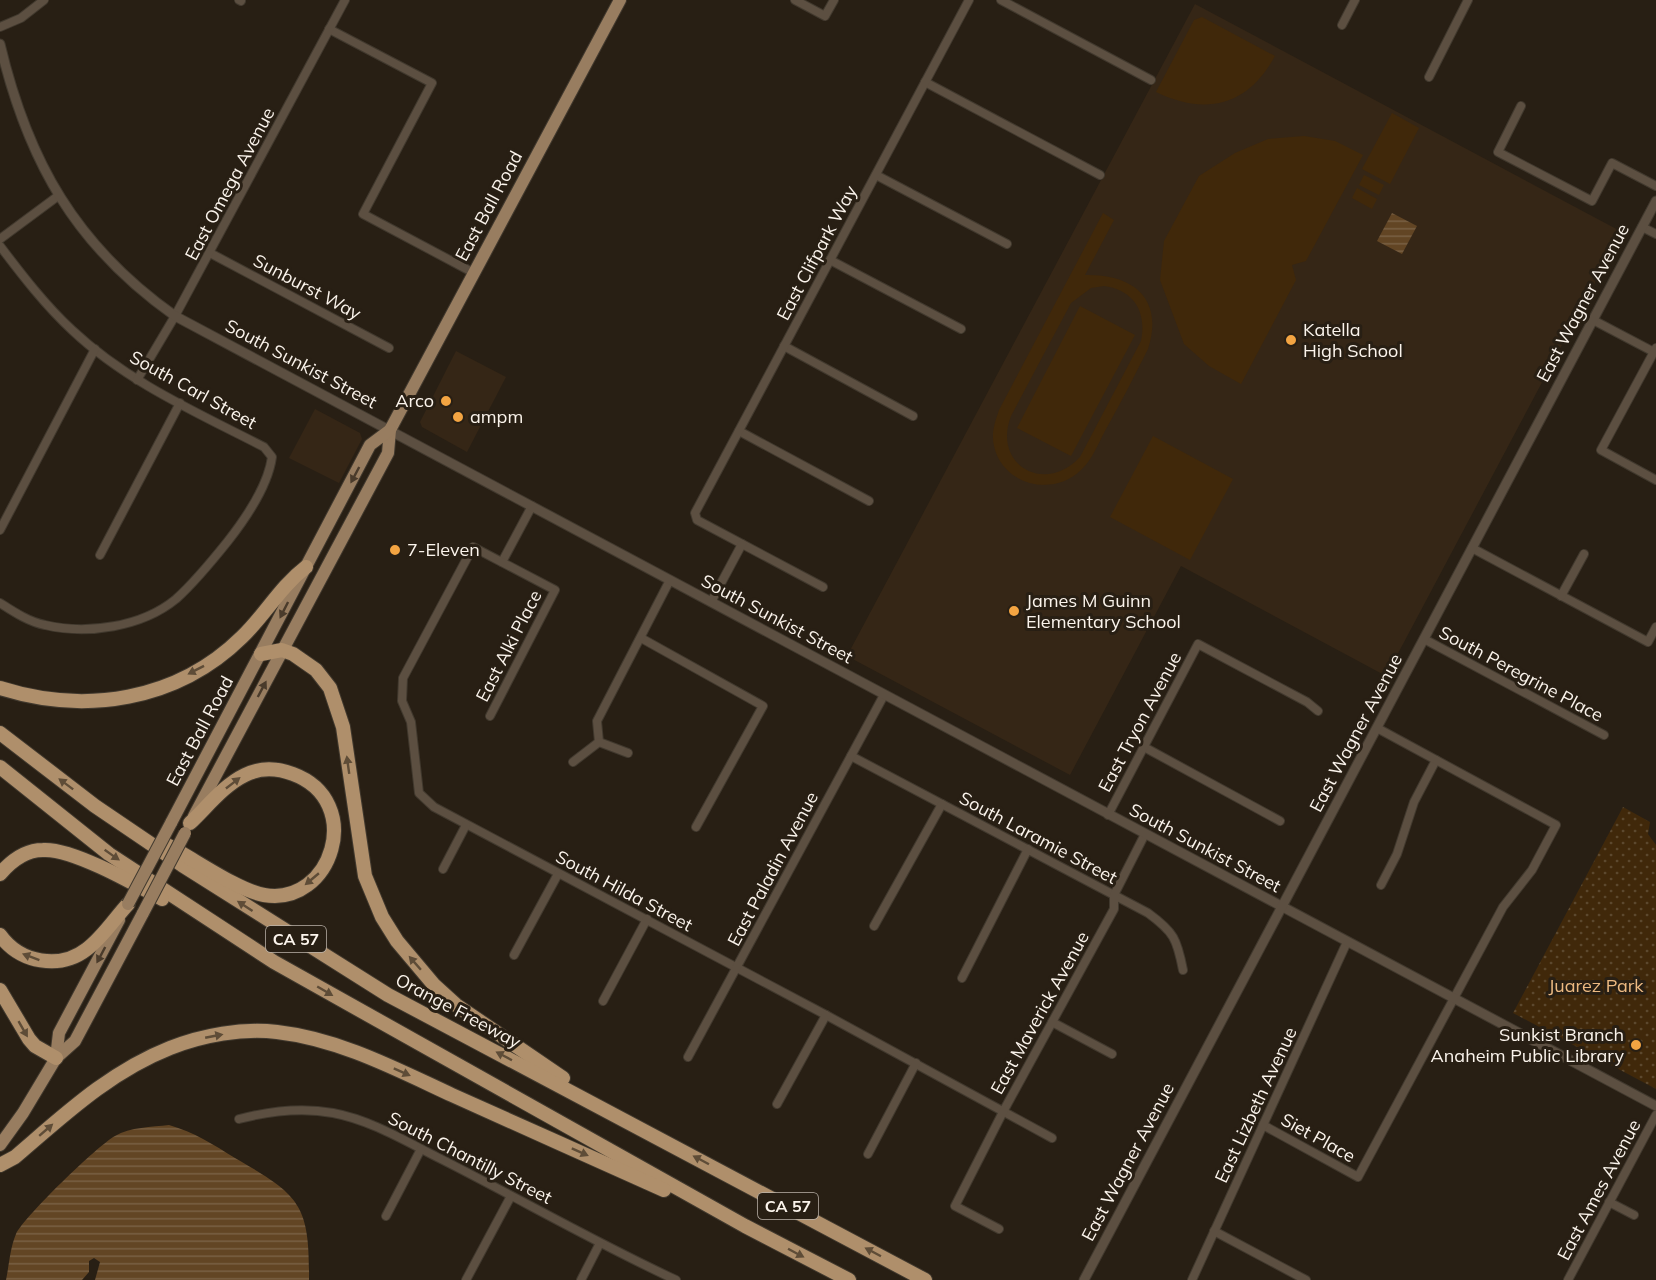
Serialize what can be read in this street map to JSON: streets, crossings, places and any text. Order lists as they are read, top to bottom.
{
  "streets": {
    "highway": ["CA 57", "Orange Freeway"],
    "main road": ["East Ball Road"],
    "street": [
      "East Omega Avenue",
      "East Clifpark Way",
      "Sunburst Way",
      "East Wagner Avenue",
      "South Sunkist Street",
      "South Carl Street",
      "East Alki Place",
      "South Peregrine Place",
      "East Tryon Avenue",
      "South Laramie Street",
      "East Paladin Avenue",
      "South Hilda Street",
      "East Maverick Avenue",
      "East Lizbeth Avenue",
      "Siet Place",
      "South Chantilly Street",
      "East Ames Avenue"
    ]
  },
  "crossings": [
    ["East Omega Avenue", "Sunburst Way"],
    ["East Omega Avenue", "South Sunkist Street"],
    ["East Omega Avenue", "South Carl Street"],
    ["East Ball Road", "South Sunkist Street"],
    ["East Wagner Avenue", "South Sunkist Street"],
    ["East Wagner Avenue", "South Peregrine Place"],
    ["South Sunkist Street", "East Tryon Avenue"],
    ["South Sunkist Street", "East Paladin Avenue"],
    ["South Sunkist Street", "East Maverick Avenue"],
    ["South Sunkist Street", "East Lizbeth Avenue"],
    ["South Sunkist Street", "Siet Place"],
    ["East Alki Place", "South Hilda Street"],
    ["South Laramie Street", "East Paladin Avenue"],
    ["South Laramie Street", "East Maverick Avenue"],
    ["East Paladin Avenue", "South Hilda Street"],
    ["South Hilda Street", "East Maverick Avenue"],
    ["East Lizbeth Avenue", "Siet Place"]
  ],
  "parks": ["Juarez Park"],
  "places": [
    "Katella High School",
    "Arco",
    "ampm",
    "7-Eleven",
    "James M Guinn Elementary School",
    "Sunkist Branch Anaheim Public Library"
  ]
}
